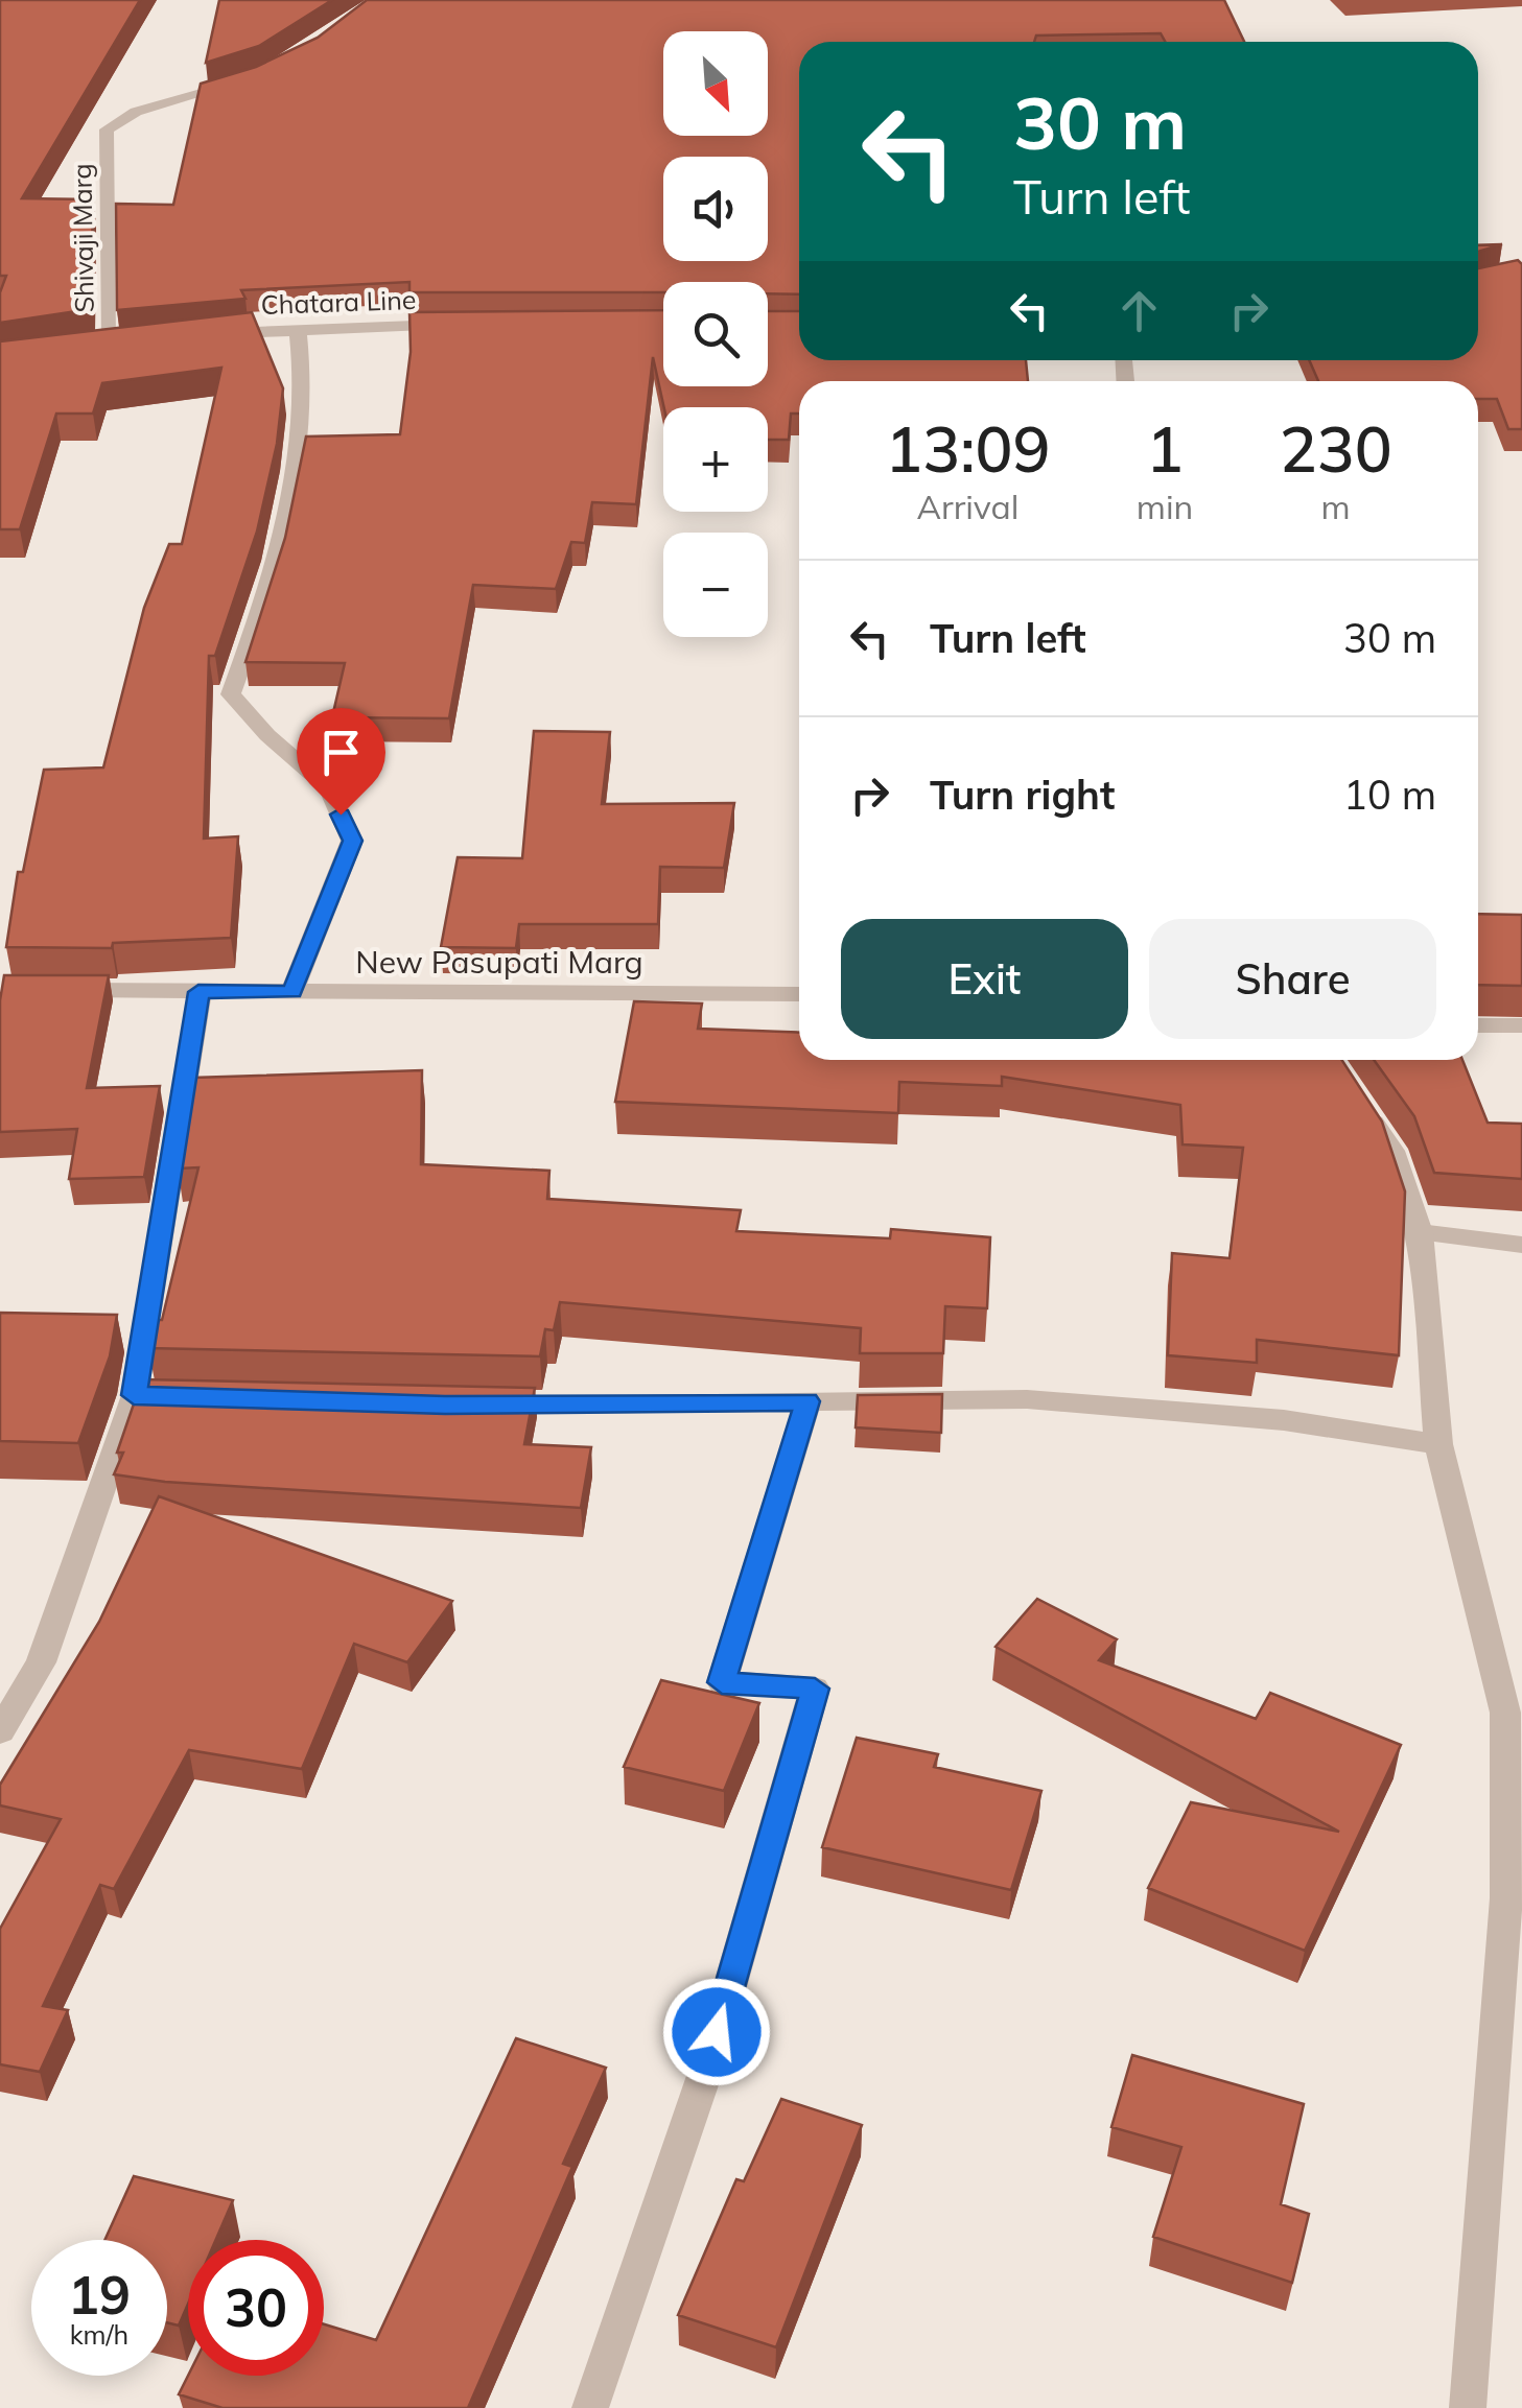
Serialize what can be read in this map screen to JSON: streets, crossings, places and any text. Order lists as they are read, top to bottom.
{
  "streets": {
    "street": ["Shivaji Marg", "Chatara Line", "New Pasupati Marg"]
  },
  "north": "bottom right",
  "page": {
    "map_buttons": ["+", "−"],
    "turn": ["30 m", "Turn left"],
    "eta": [
      "13:09",
      "Arrival",
      "1",
      "min",
      "230",
      "m"
    ],
    "list": [
      {
        "name": "Turn left",
        "value": "30 m"
      },
      {
        "name": "Turn right",
        "value": "10 m"
      }
    ],
    "buttons": ["Exit", "Share"],
    "speed": "19 km/h",
    "limit": "30"
  }
}
